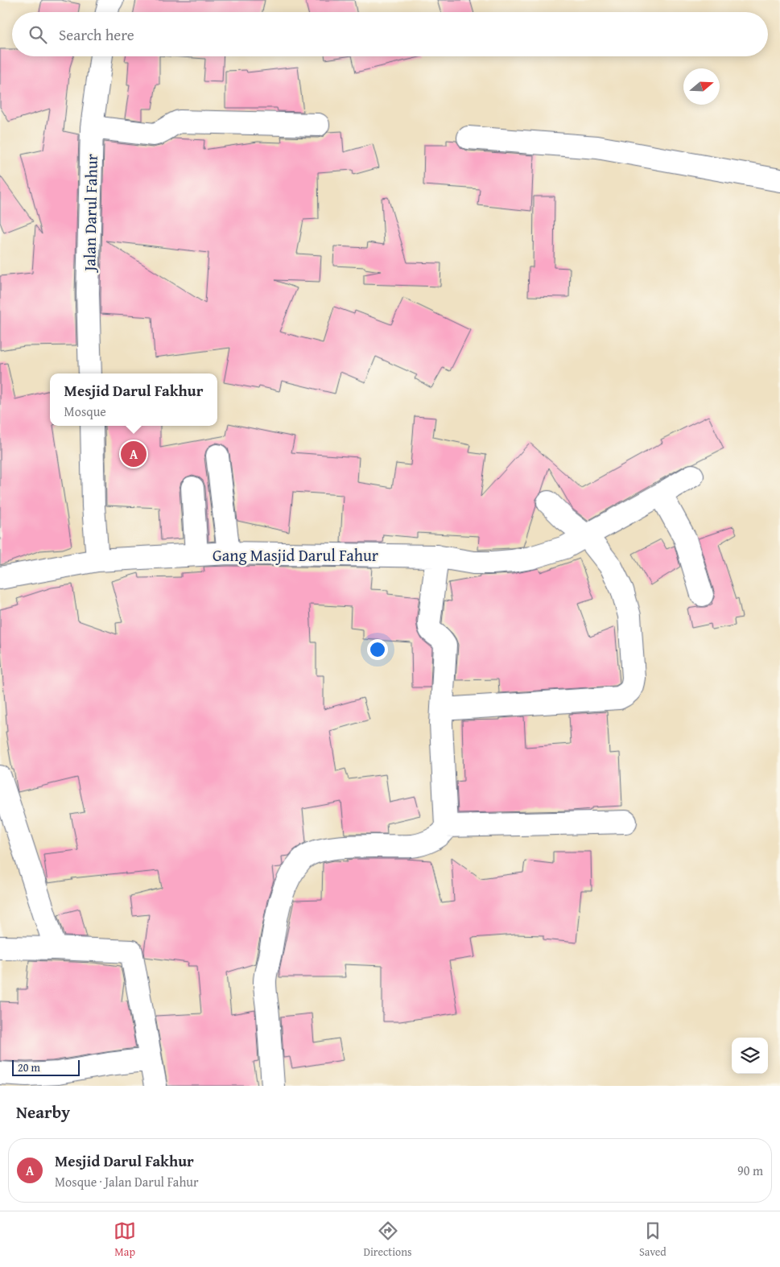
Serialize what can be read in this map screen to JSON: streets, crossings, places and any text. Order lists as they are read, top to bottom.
{
  "streets": {
    "street": ["Jalan Darul Fahur", "Gang Masjid Darul Fahur"]
  },
  "scale_bar": "20 m",
  "north": "right",
  "page": {
    "search": "Search here",
    "popup": ["Mesjid Darul Fakhur", "Mosque"],
    "pins": "A",
    "scale": "20 m",
    "heading": "Nearby",
    "list": [
      {
        "mark": "A",
        "name": "Mesjid Darul Fakhur",
        "note": "Mosque · Jalan Darul Fahur",
        "value": "90 m"
      }
    ],
    "nav": ["Map", "Directions", "Saved"]
  }
}
